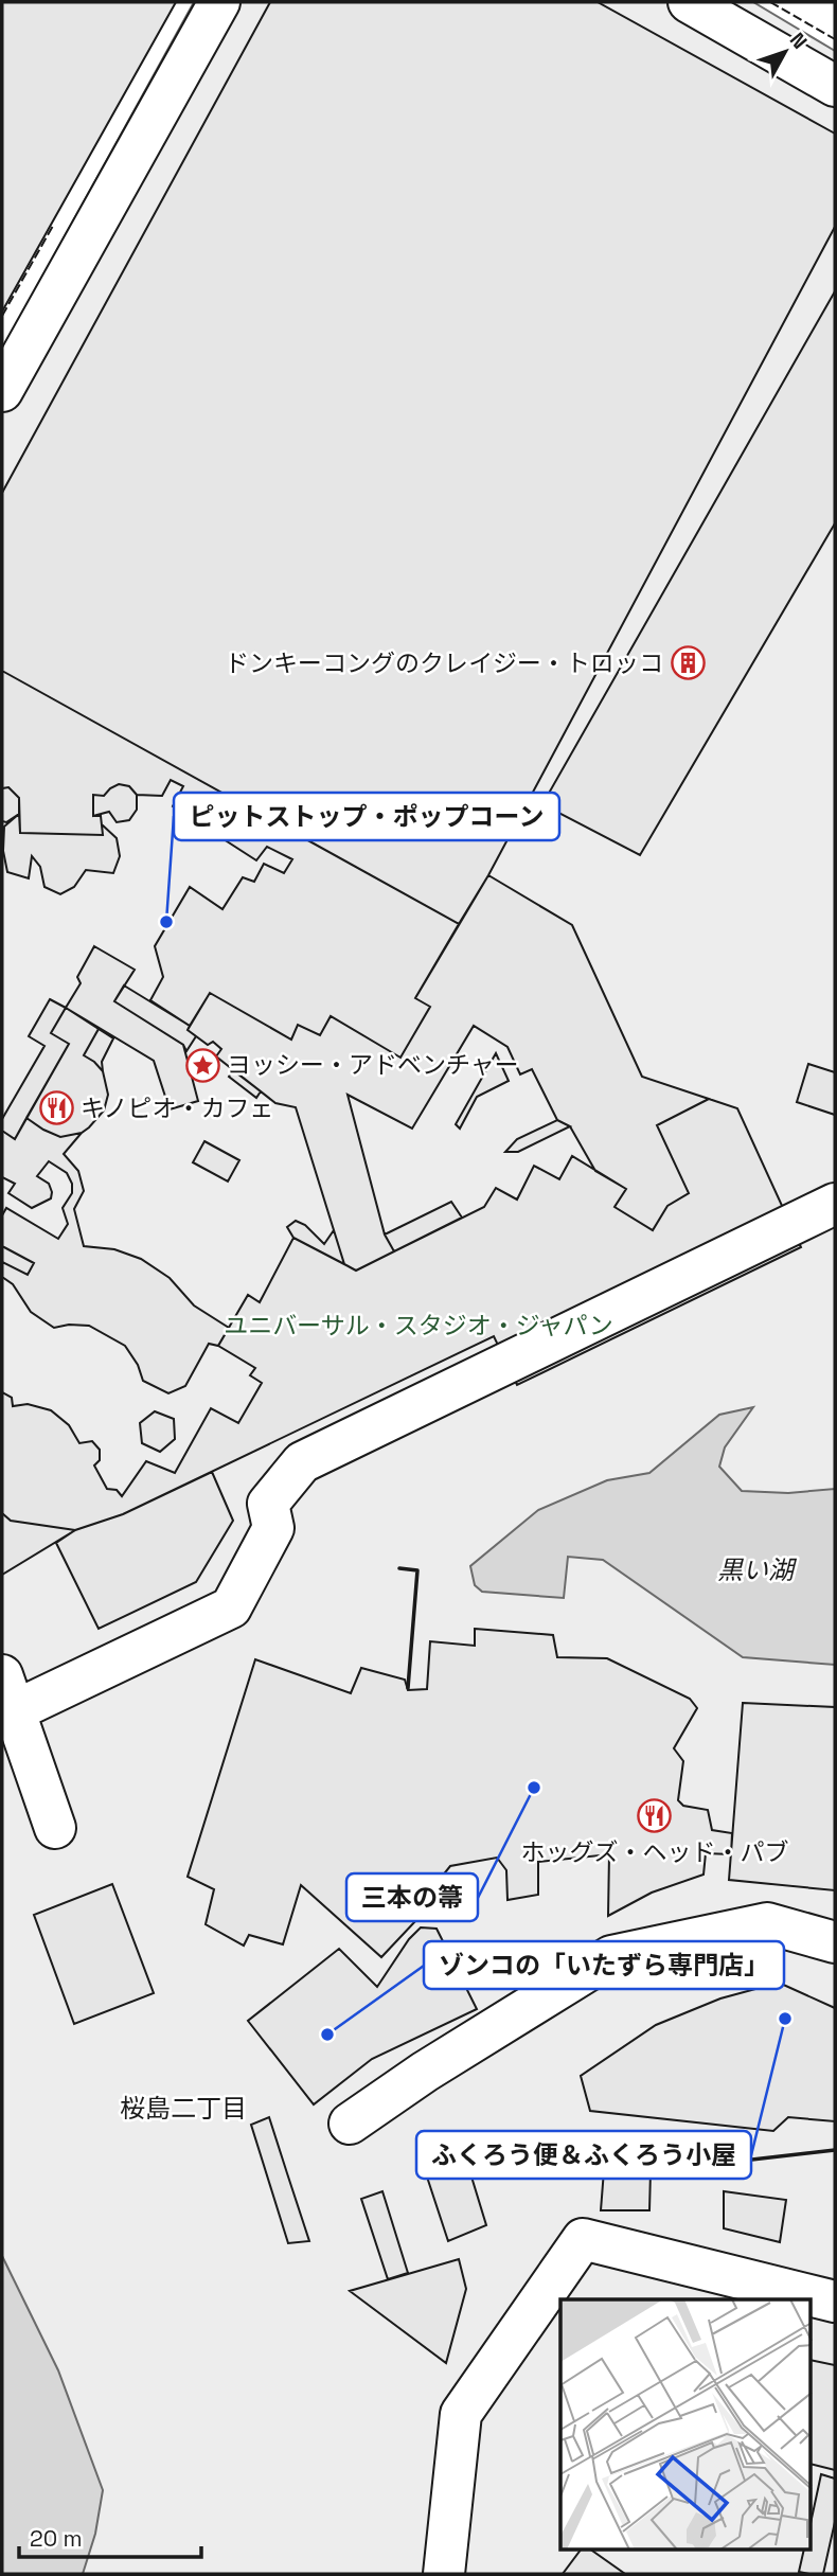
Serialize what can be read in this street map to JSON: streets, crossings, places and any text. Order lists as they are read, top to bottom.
{
  "districts": ["桜島二丁目"],
  "water": ["黒い湖"],
  "parks": ["ユニバーサル・スタジオ・ジャパン"],
  "places": {
    "building": ["ドンキーコングのクレイジー・トロッコ"],
    "other": [
      "ピットストップ・ポップコーン",
      "三本の箒",
      "ふくろう便＆ふくろう小屋",
      "ゾンコの「いたずら専門店」"
    ],
    "place": ["ヨッシー・アドベンチャー"],
    "restaurant": ["キノピオ・カフェ", "ホッグズ・ヘッド・パブ"]
  },
  "scale_bar": "20 m",
  "north": "top right"
}
